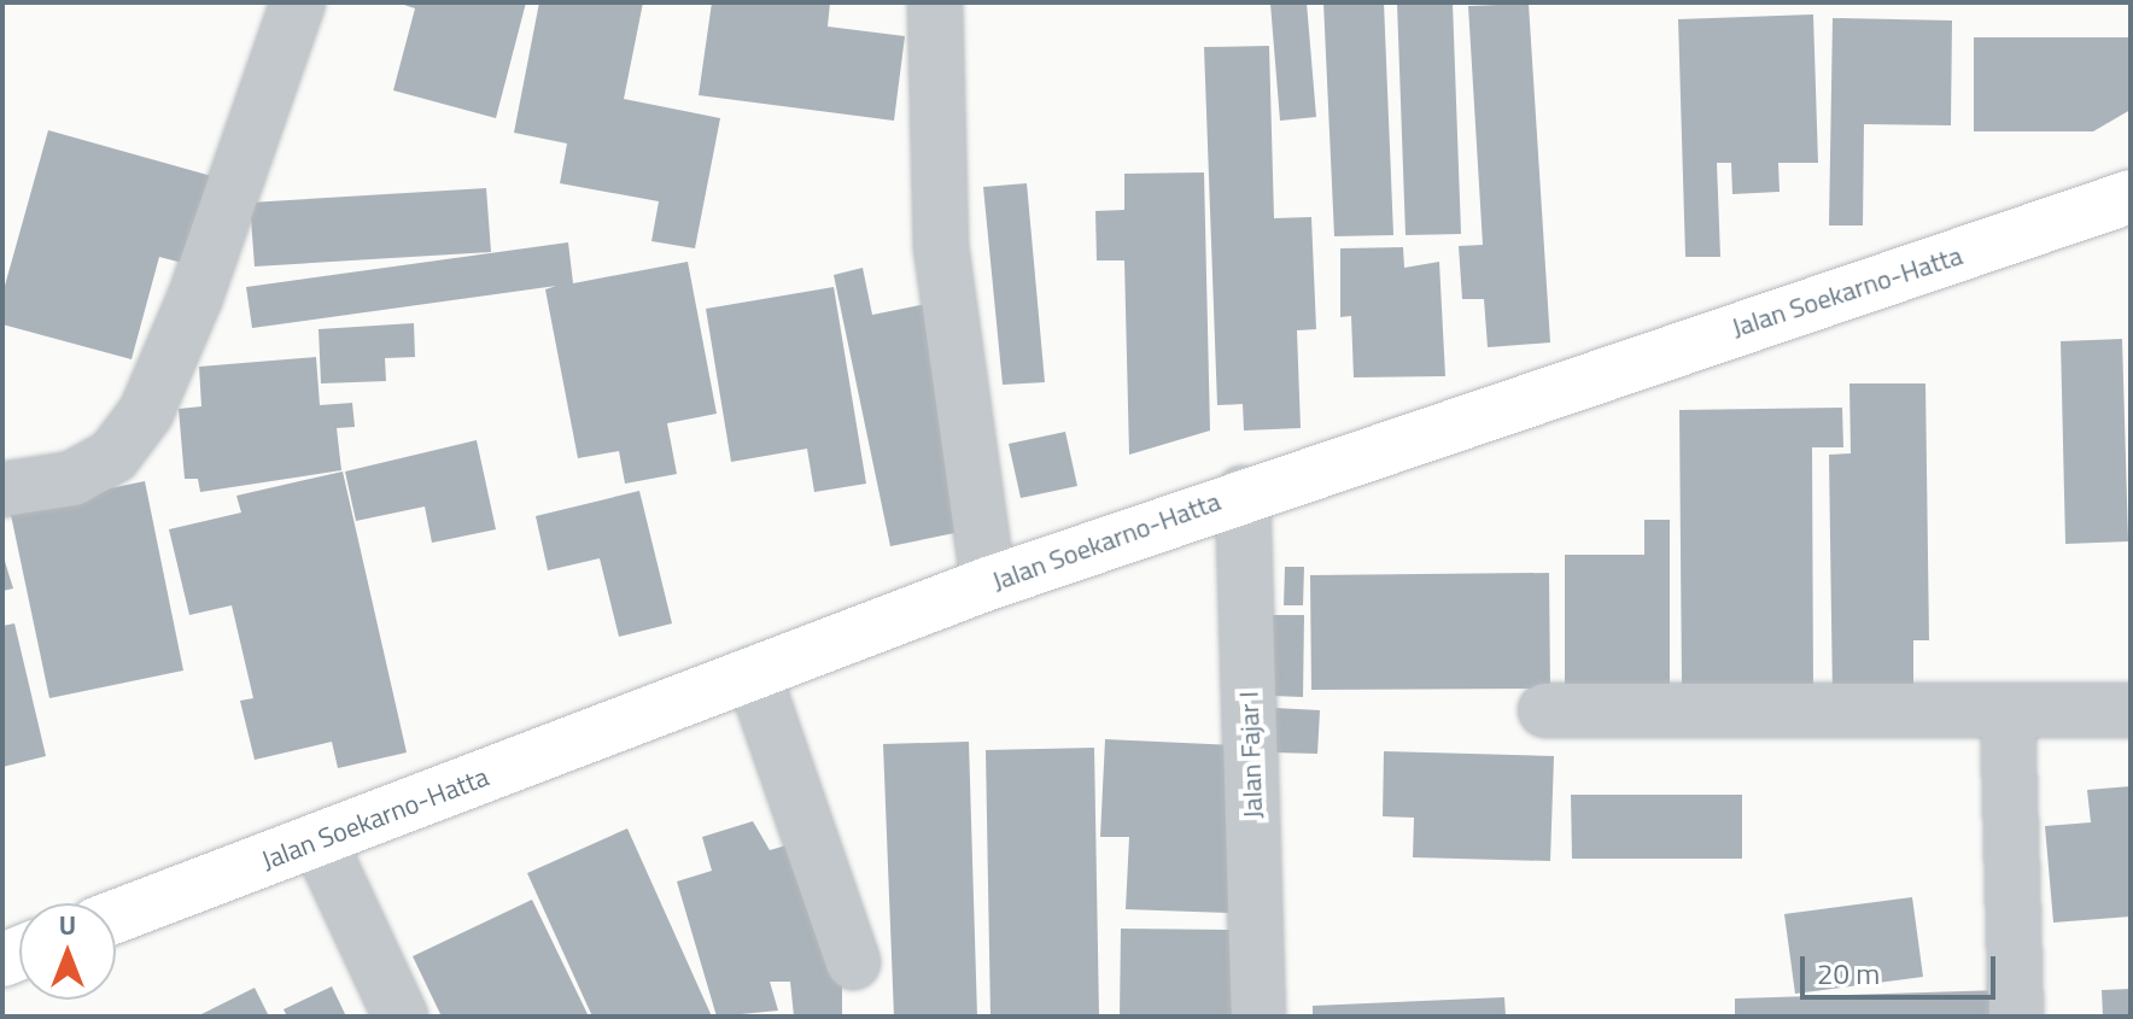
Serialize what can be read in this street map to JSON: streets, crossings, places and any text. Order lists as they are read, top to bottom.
{
  "streets": {
    "main road": ["Jalan Soekarno-Hatta"],
    "street": ["Jalan Fajar I"]
  },
  "crossings": [
    ["Jalan Soekarno-Hatta", "Jalan Fajar I"]
  ],
  "scale_bar": "20 m",
  "north": "top"
}
